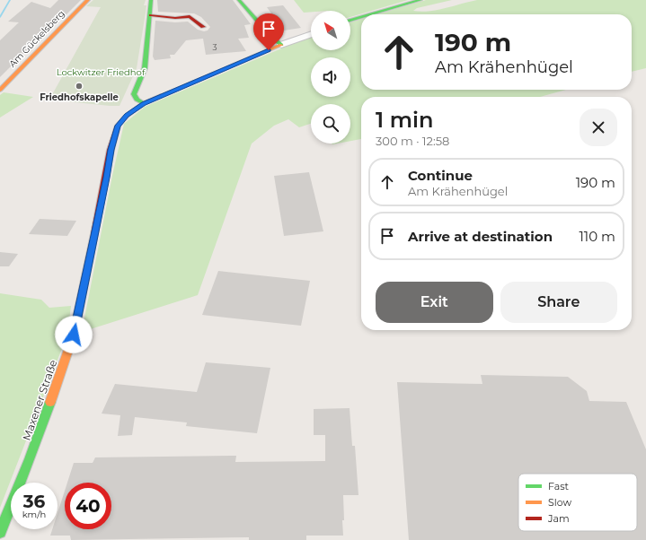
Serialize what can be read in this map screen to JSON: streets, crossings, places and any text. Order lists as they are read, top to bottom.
{
  "streets": {
    "street": ["Am Gückelsberg", "Maxener Straße"]
  },
  "parks": ["Lockwitzer Friedhof"],
  "places": ["Friedhofskapelle"],
  "house_numbers": ["3"],
  "legend": ["Fast", "Slow", "Jam"],
  "north": "top left",
  "page": {
    "turn": ["190 m", "Am Krähenhügel"],
    "heading": ["1 min", "300 m · 12:58"],
    "list": [
      {
        "name": "Continue",
        "note": "Am Krähenhügel",
        "value": "190 m"
      },
      {
        "name": "Arrive at destination",
        "value": "110 m"
      }
    ],
    "buttons": ["Exit", "Share"],
    "speed": "36 km/h",
    "limit": "40"
  }
}
